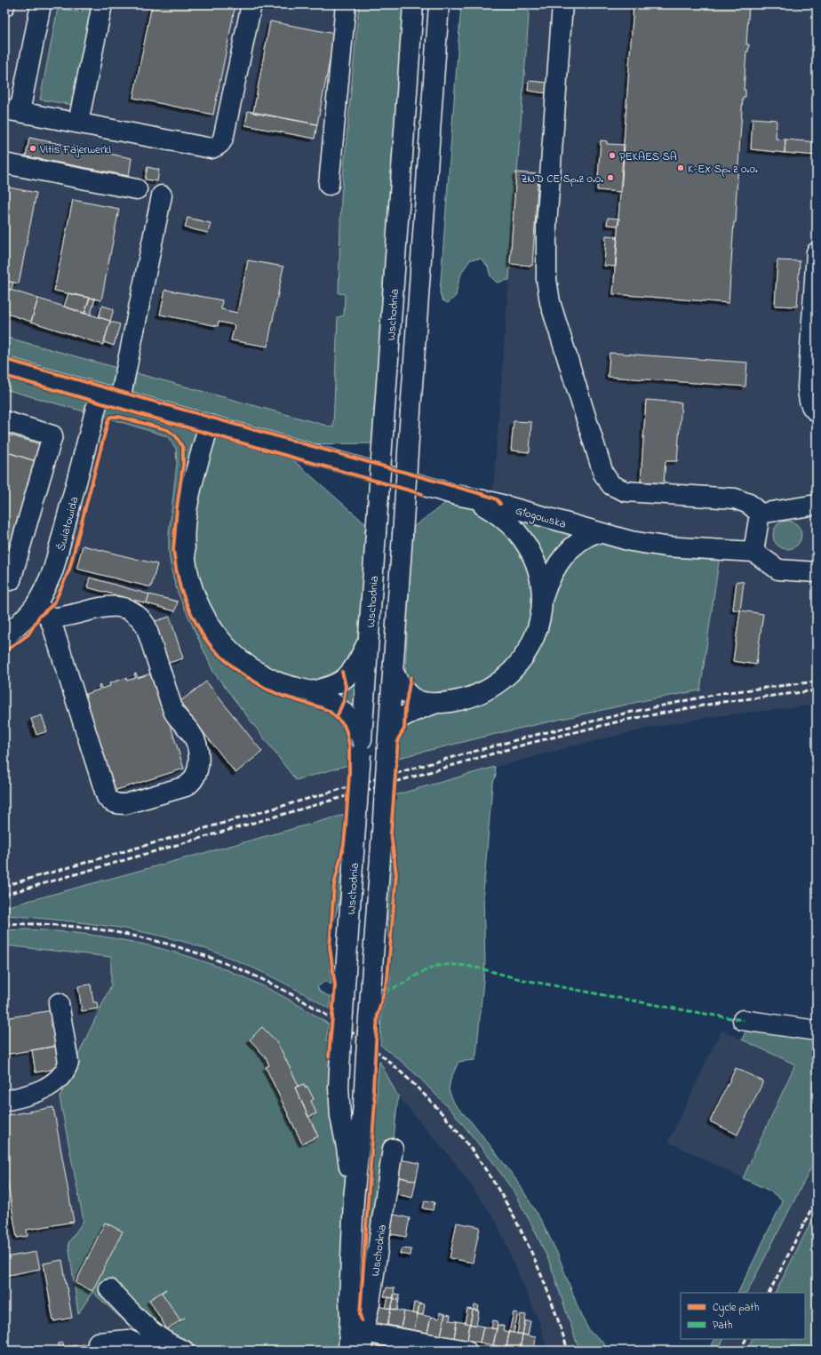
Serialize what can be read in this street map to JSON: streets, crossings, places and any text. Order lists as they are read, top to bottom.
{
  "streets": {
    "street": ["Wschodnia", "Głogowska", "Światowida"]
  },
  "crossings": [
    ["Głogowska", "Światowida"]
  ],
  "places": [
    "Vitis Fajerwerki",
    "PEKAES SA",
    "K-EX Sp. z o.o.",
    "ZND CE Sp.z o.o."
  ],
  "legend": ["Cycle path", "Path"]
}
